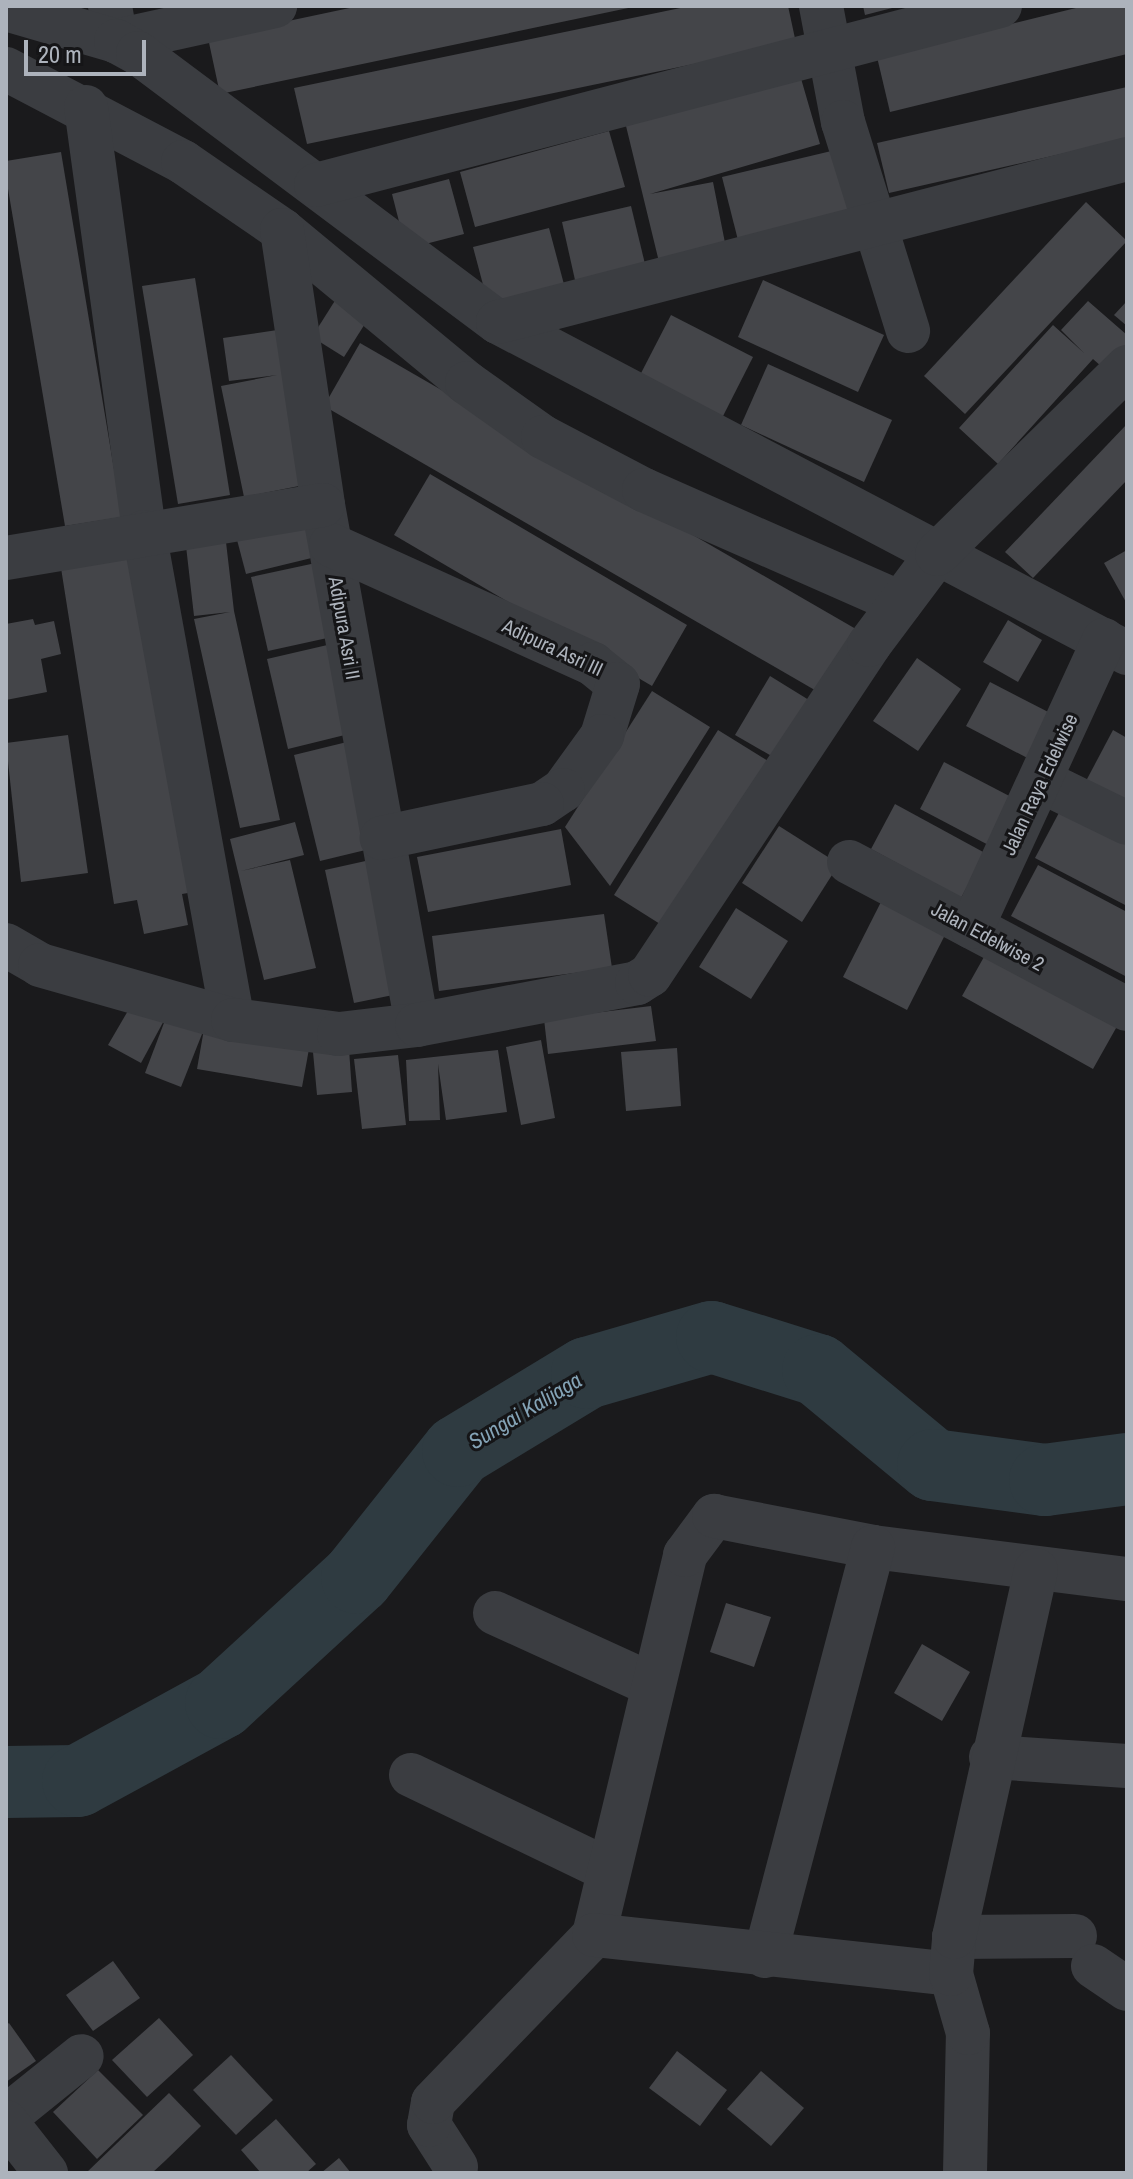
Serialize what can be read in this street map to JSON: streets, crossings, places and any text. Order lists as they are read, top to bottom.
{
  "streets": {
    "street": [
      "Adipura Asri II",
      "Adipura Asri III",
      "Jalan Raya Edelwise",
      "Jalan Edelwise 2"
    ]
  },
  "crossings": [
    ["Adipura Asri II", "Adipura Asri III"],
    ["Jalan Raya Edelwise", "Jalan Edelwise 2"]
  ],
  "water": ["Sungai Kalijaga"],
  "scale_bar": "20 m"
}
